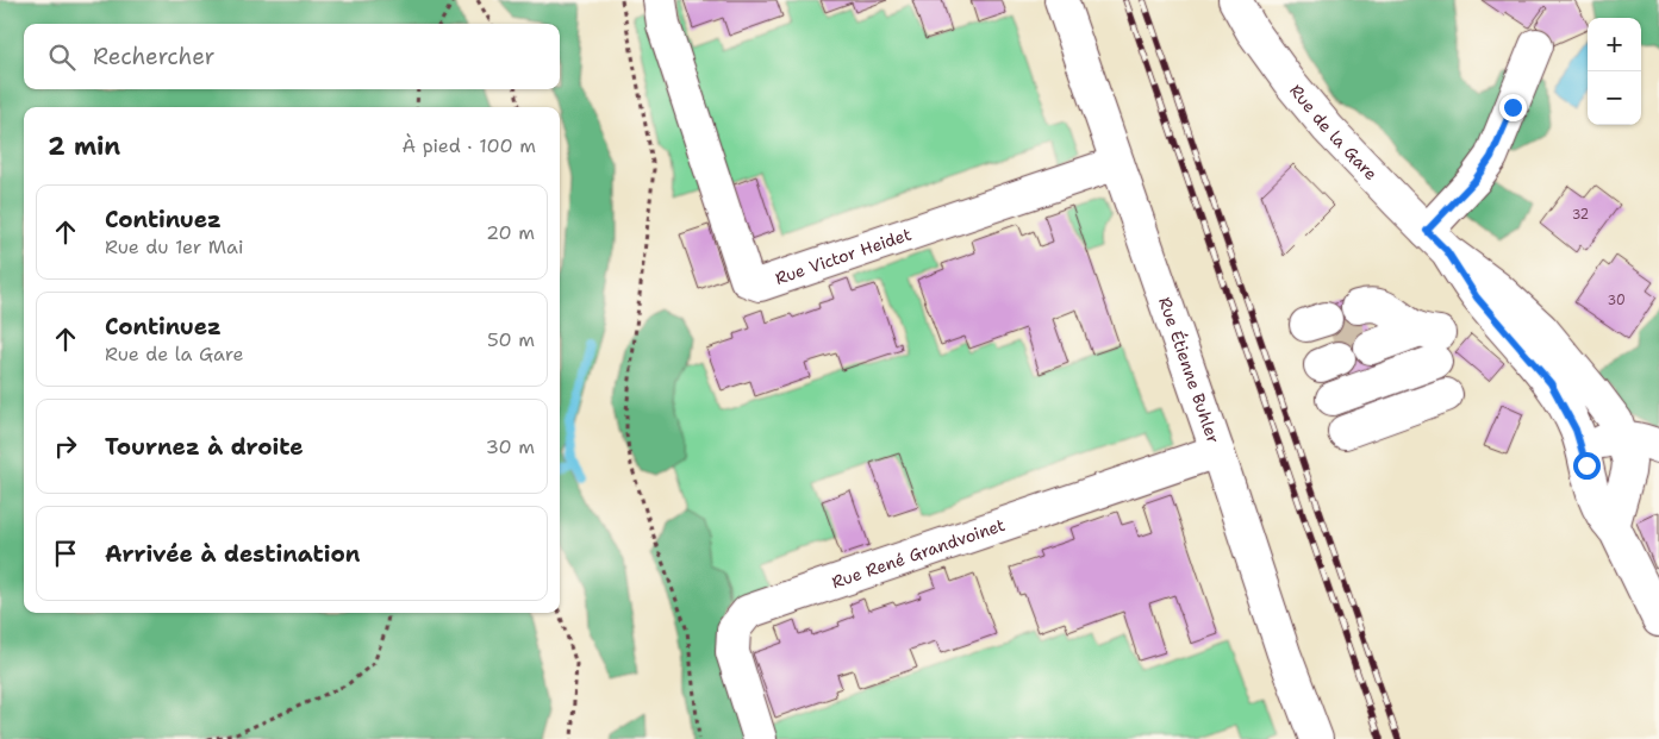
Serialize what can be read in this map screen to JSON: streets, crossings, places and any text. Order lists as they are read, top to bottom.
{
  "streets": {
    "street": [
      "Rue de la Gare",
      "Rue Victor Heidet",
      "Rue Étienne Buhler",
      "Rue René Grandvoinet"
    ]
  },
  "crossings": [
    ["Rue Victor Heidet", "Rue Étienne Buhler"],
    ["Rue Étienne Buhler", "Rue René Grandvoinet"]
  ],
  "house_numbers": ["32", "30"],
  "page": {
    "map_buttons": ["+", "−"],
    "search": "Rechercher",
    "heading": ["2 min", "À pied · 100 m"],
    "list": [
      ["Continuez", "Rue du 1er Mai", "20 m"],
      ["Continuez", "Rue de la Gare", "50 m"],
      ["Tournez à droite", "30 m"],
      "Arrivée à destination"
    ]
  }
}
